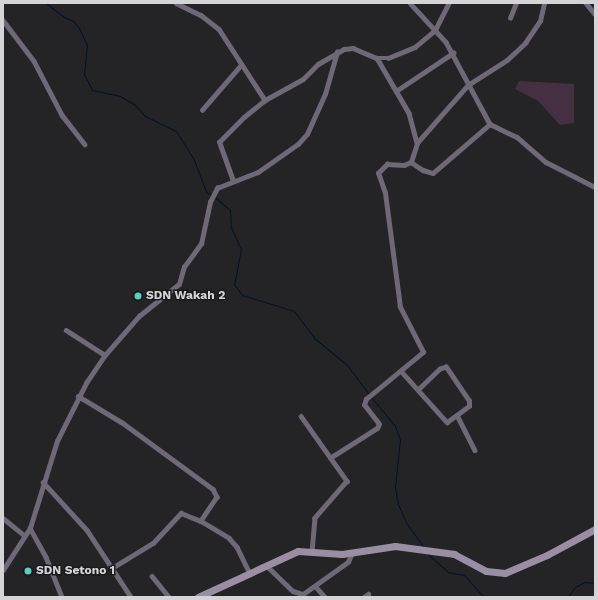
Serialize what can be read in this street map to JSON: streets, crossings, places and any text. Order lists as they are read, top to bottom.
{
  "places": ["SDN Wakah 2", "SDN Setono 1"]
}
